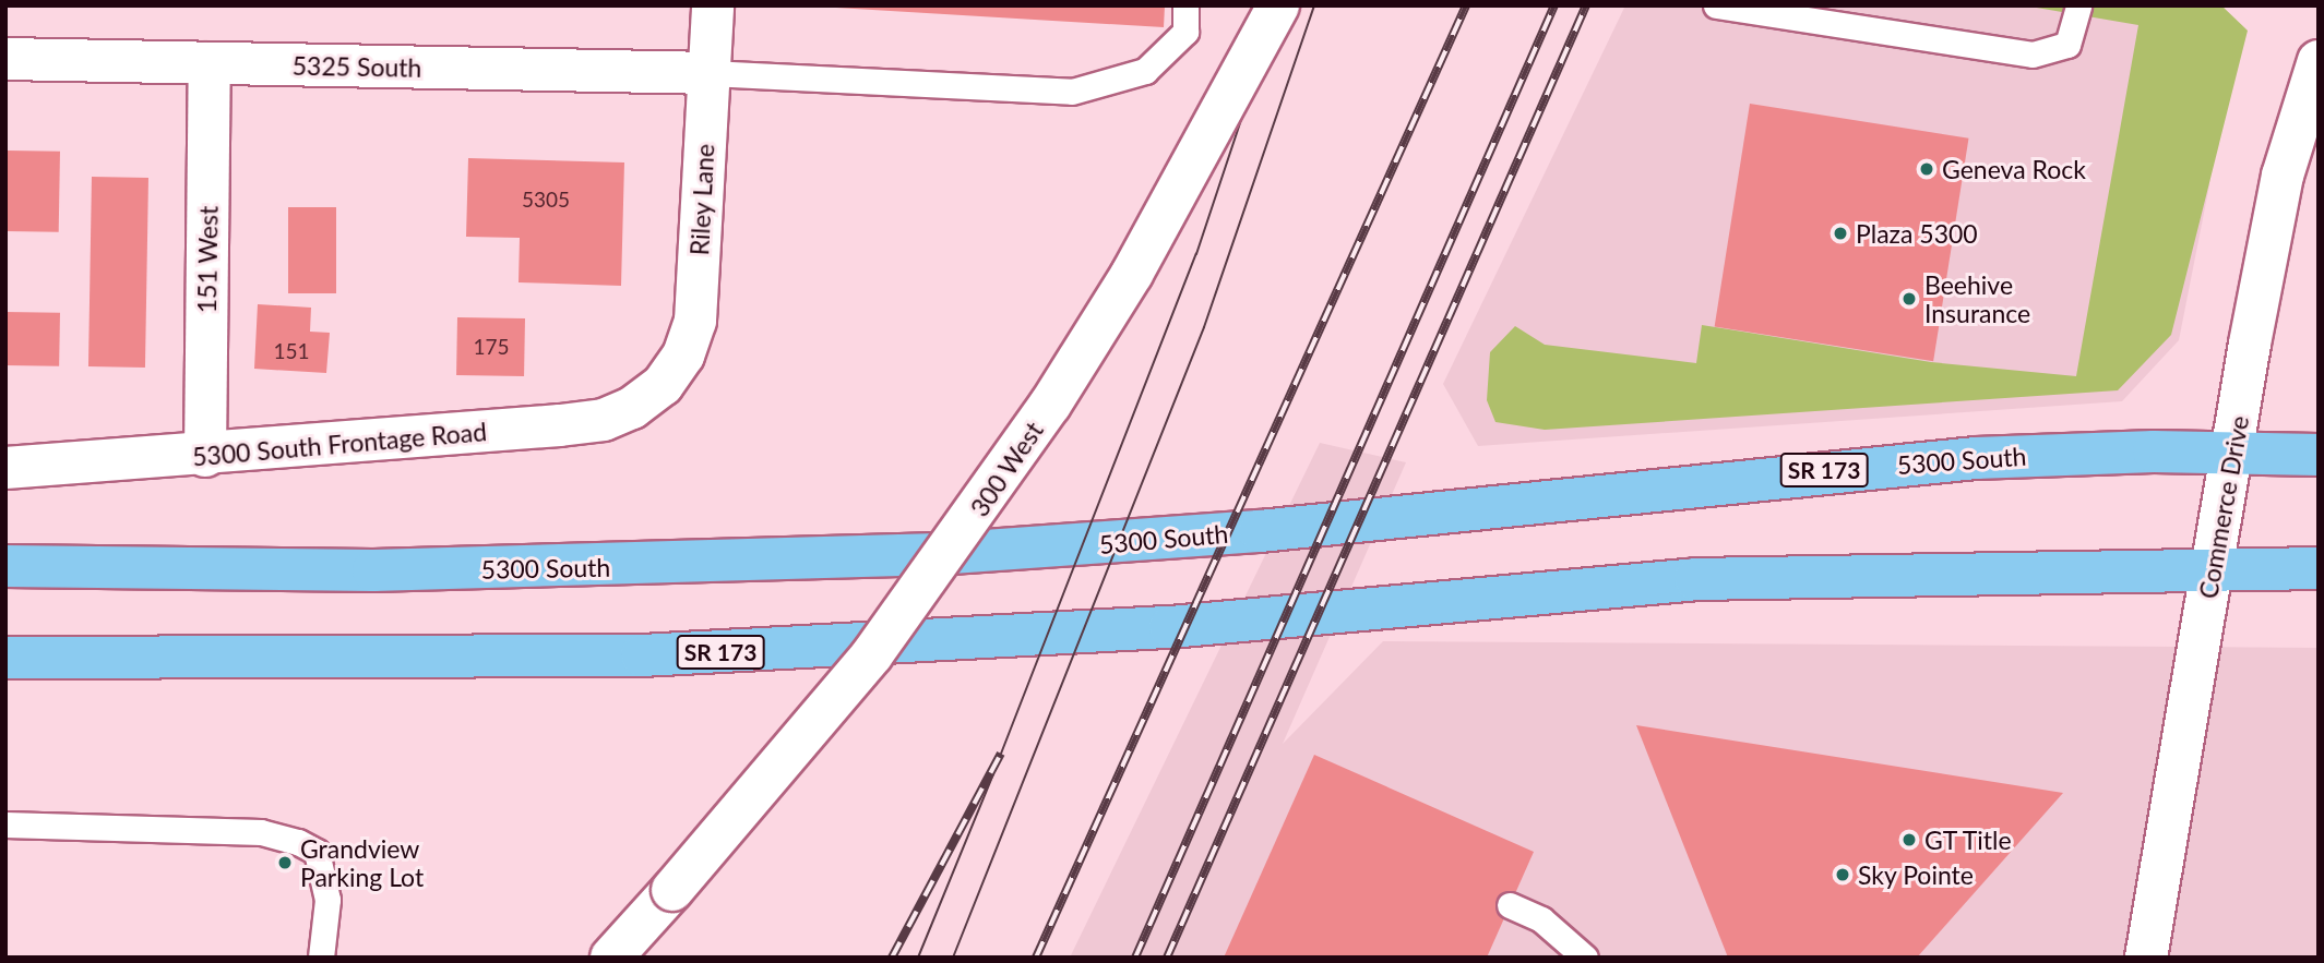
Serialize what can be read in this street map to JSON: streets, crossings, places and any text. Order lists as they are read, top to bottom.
{
  "streets": {
    "main road": ["5300 South", "SR 173"],
    "street": [
      "5325 South",
      "Riley Lane",
      "151 West",
      "5300 South Frontage Road",
      "300 West",
      "Commerce Drive"
    ]
  },
  "crossings": [
    ["5325 South", "Riley Lane"],
    ["5325 South", "151 West"],
    ["Riley Lane", "5300 South Frontage Road"],
    ["151 West", "5300 South Frontage Road"],
    ["5300 South", "Commerce Drive"],
    ["SR 173", "Commerce Drive"]
  ],
  "places": [
    "Geneva Rock",
    "Plaza 5300",
    "Beehive Insurance",
    "GT Title",
    "Grandview Parking Lot",
    "Sky Pointe"
  ],
  "house_numbers": ["5305", "175", "151"]
}
